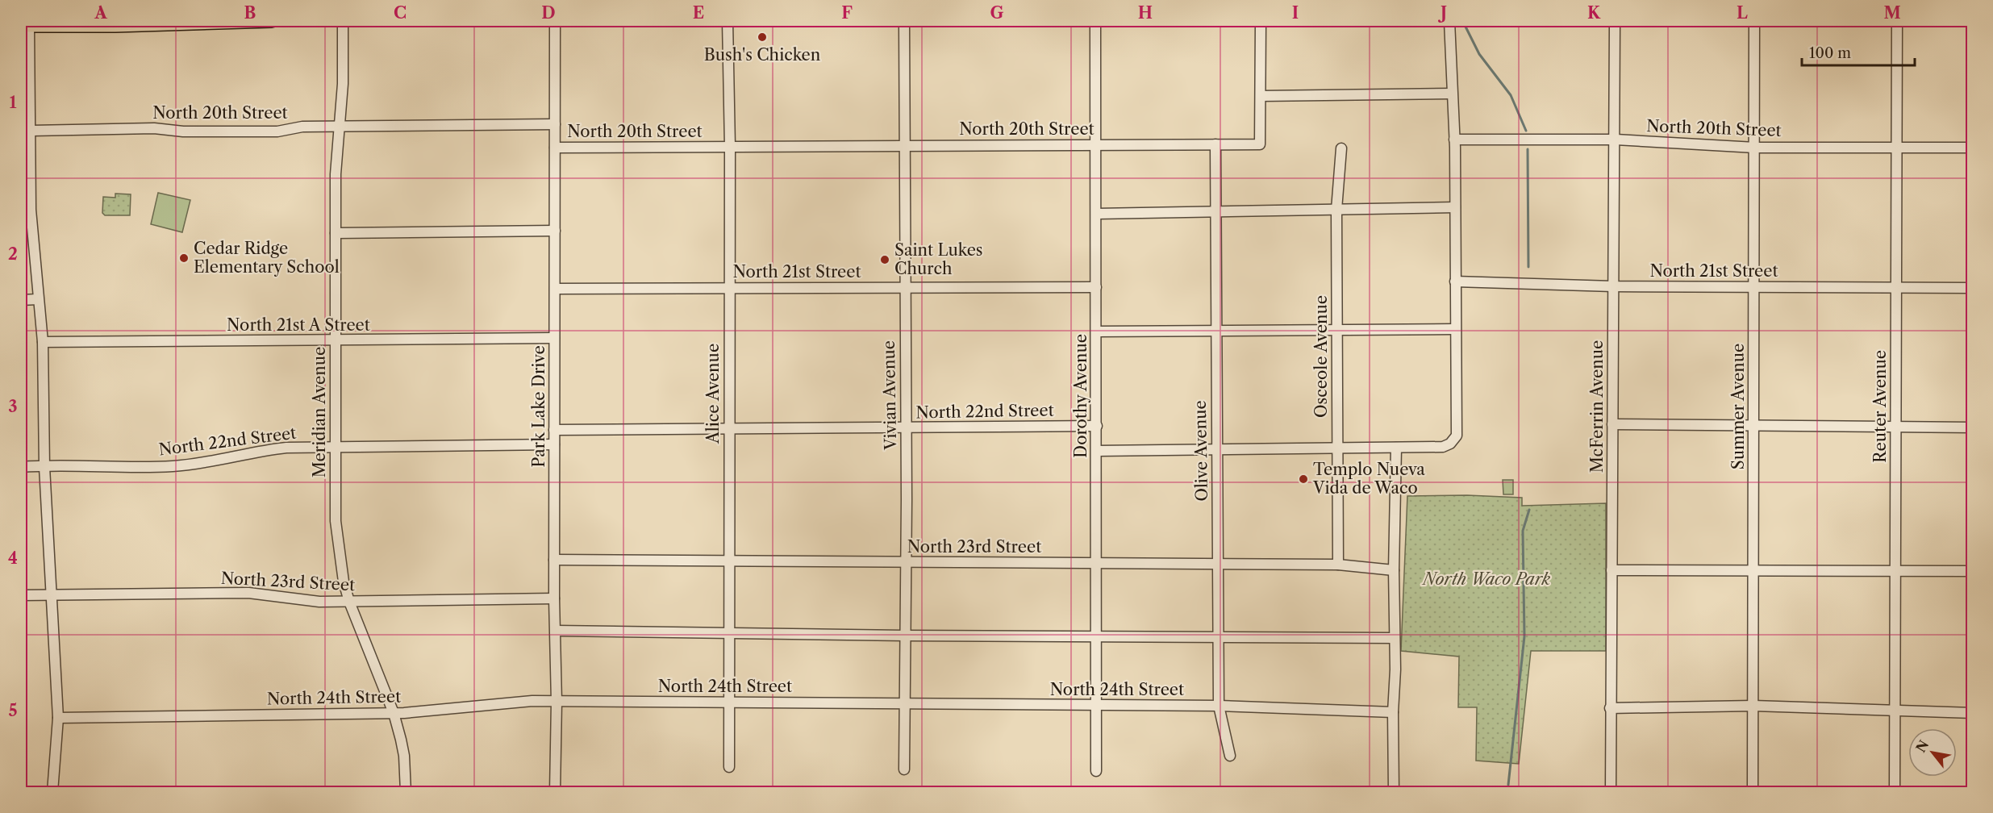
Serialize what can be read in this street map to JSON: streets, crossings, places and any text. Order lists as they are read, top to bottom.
{
  "streets": {
    "street": [
      "North 20th Street",
      "North 21st Street",
      "North 21st A Street",
      "Osceole Avenue",
      "Alice Avenue",
      "Vivian Avenue",
      "Dorothy Avenue",
      "Park Lake Drive",
      "McFerrin Avenue",
      "Summer Avenue",
      "Reuter Avenue",
      "North 22nd Street",
      "Meridian Avenue",
      "Olive Avenue",
      "North 23rd Street",
      "North 24th Street"
    ]
  },
  "crossings": [
    ["North 20th Street", "Alice Avenue"],
    ["North 20th Street", "Vivian Avenue"],
    ["North 20th Street", "Dorothy Avenue"],
    ["North 20th Street", "Park Lake Drive"],
    ["North 20th Street", "McFerrin Avenue"],
    ["North 20th Street", "Summer Avenue"],
    ["North 20th Street", "Reuter Avenue"],
    ["North 20th Street", "Meridian Avenue"],
    ["North 20th Street", "Olive Avenue"],
    ["North 21st Street", "Alice Avenue"],
    ["North 21st Street", "Vivian Avenue"],
    ["North 21st Street", "Dorothy Avenue"],
    ["North 21st Street", "Park Lake Drive"],
    ["North 21st Street", "McFerrin Avenue"],
    ["North 21st Street", "Summer Avenue"],
    ["North 21st Street", "Reuter Avenue"],
    ["North 21st A Street", "Park Lake Drive"],
    ["North 21st A Street", "Meridian Avenue"],
    ["Osceole Avenue", "North 23rd Street"],
    ["Alice Avenue", "North 22nd Street"],
    ["Alice Avenue", "North 23rd Street"],
    ["Alice Avenue", "North 24th Street"],
    ["Vivian Avenue", "North 22nd Street"],
    ["Vivian Avenue", "North 23rd Street"],
    ["Vivian Avenue", "North 24th Street"],
    ["Dorothy Avenue", "North 22nd Street"],
    ["Dorothy Avenue", "North 23rd Street"],
    ["Dorothy Avenue", "North 24th Street"],
    ["Park Lake Drive", "North 22nd Street"],
    ["Park Lake Drive", "North 23rd Street"],
    ["Park Lake Drive", "North 24th Street"],
    ["North 22nd Street", "Meridian Avenue"],
    ["Meridian Avenue", "North 23rd Street"],
    ["Meridian Avenue", "North 24th Street"],
    ["Olive Avenue", "North 23rd Street"],
    ["Olive Avenue", "North 24th Street"]
  ],
  "parks": ["North Waco Park"],
  "places": [
    "Bush's Chicken",
    "Cedar Ridge Elementary School",
    "Saint Lukes Church",
    "Templo Nueva Vida de Waco"
  ],
  "scale_bar": "100 m",
  "north": "top left",
  "grid": {
    "columns": [
      "A",
      "B",
      "C",
      "D",
      "E",
      "F",
      "G",
      "H",
      "I",
      "J",
      "K",
      "L",
      "M"
    ],
    "rows": [
      "1",
      "2",
      "3",
      "4",
      "5"
    ]
  }
}
